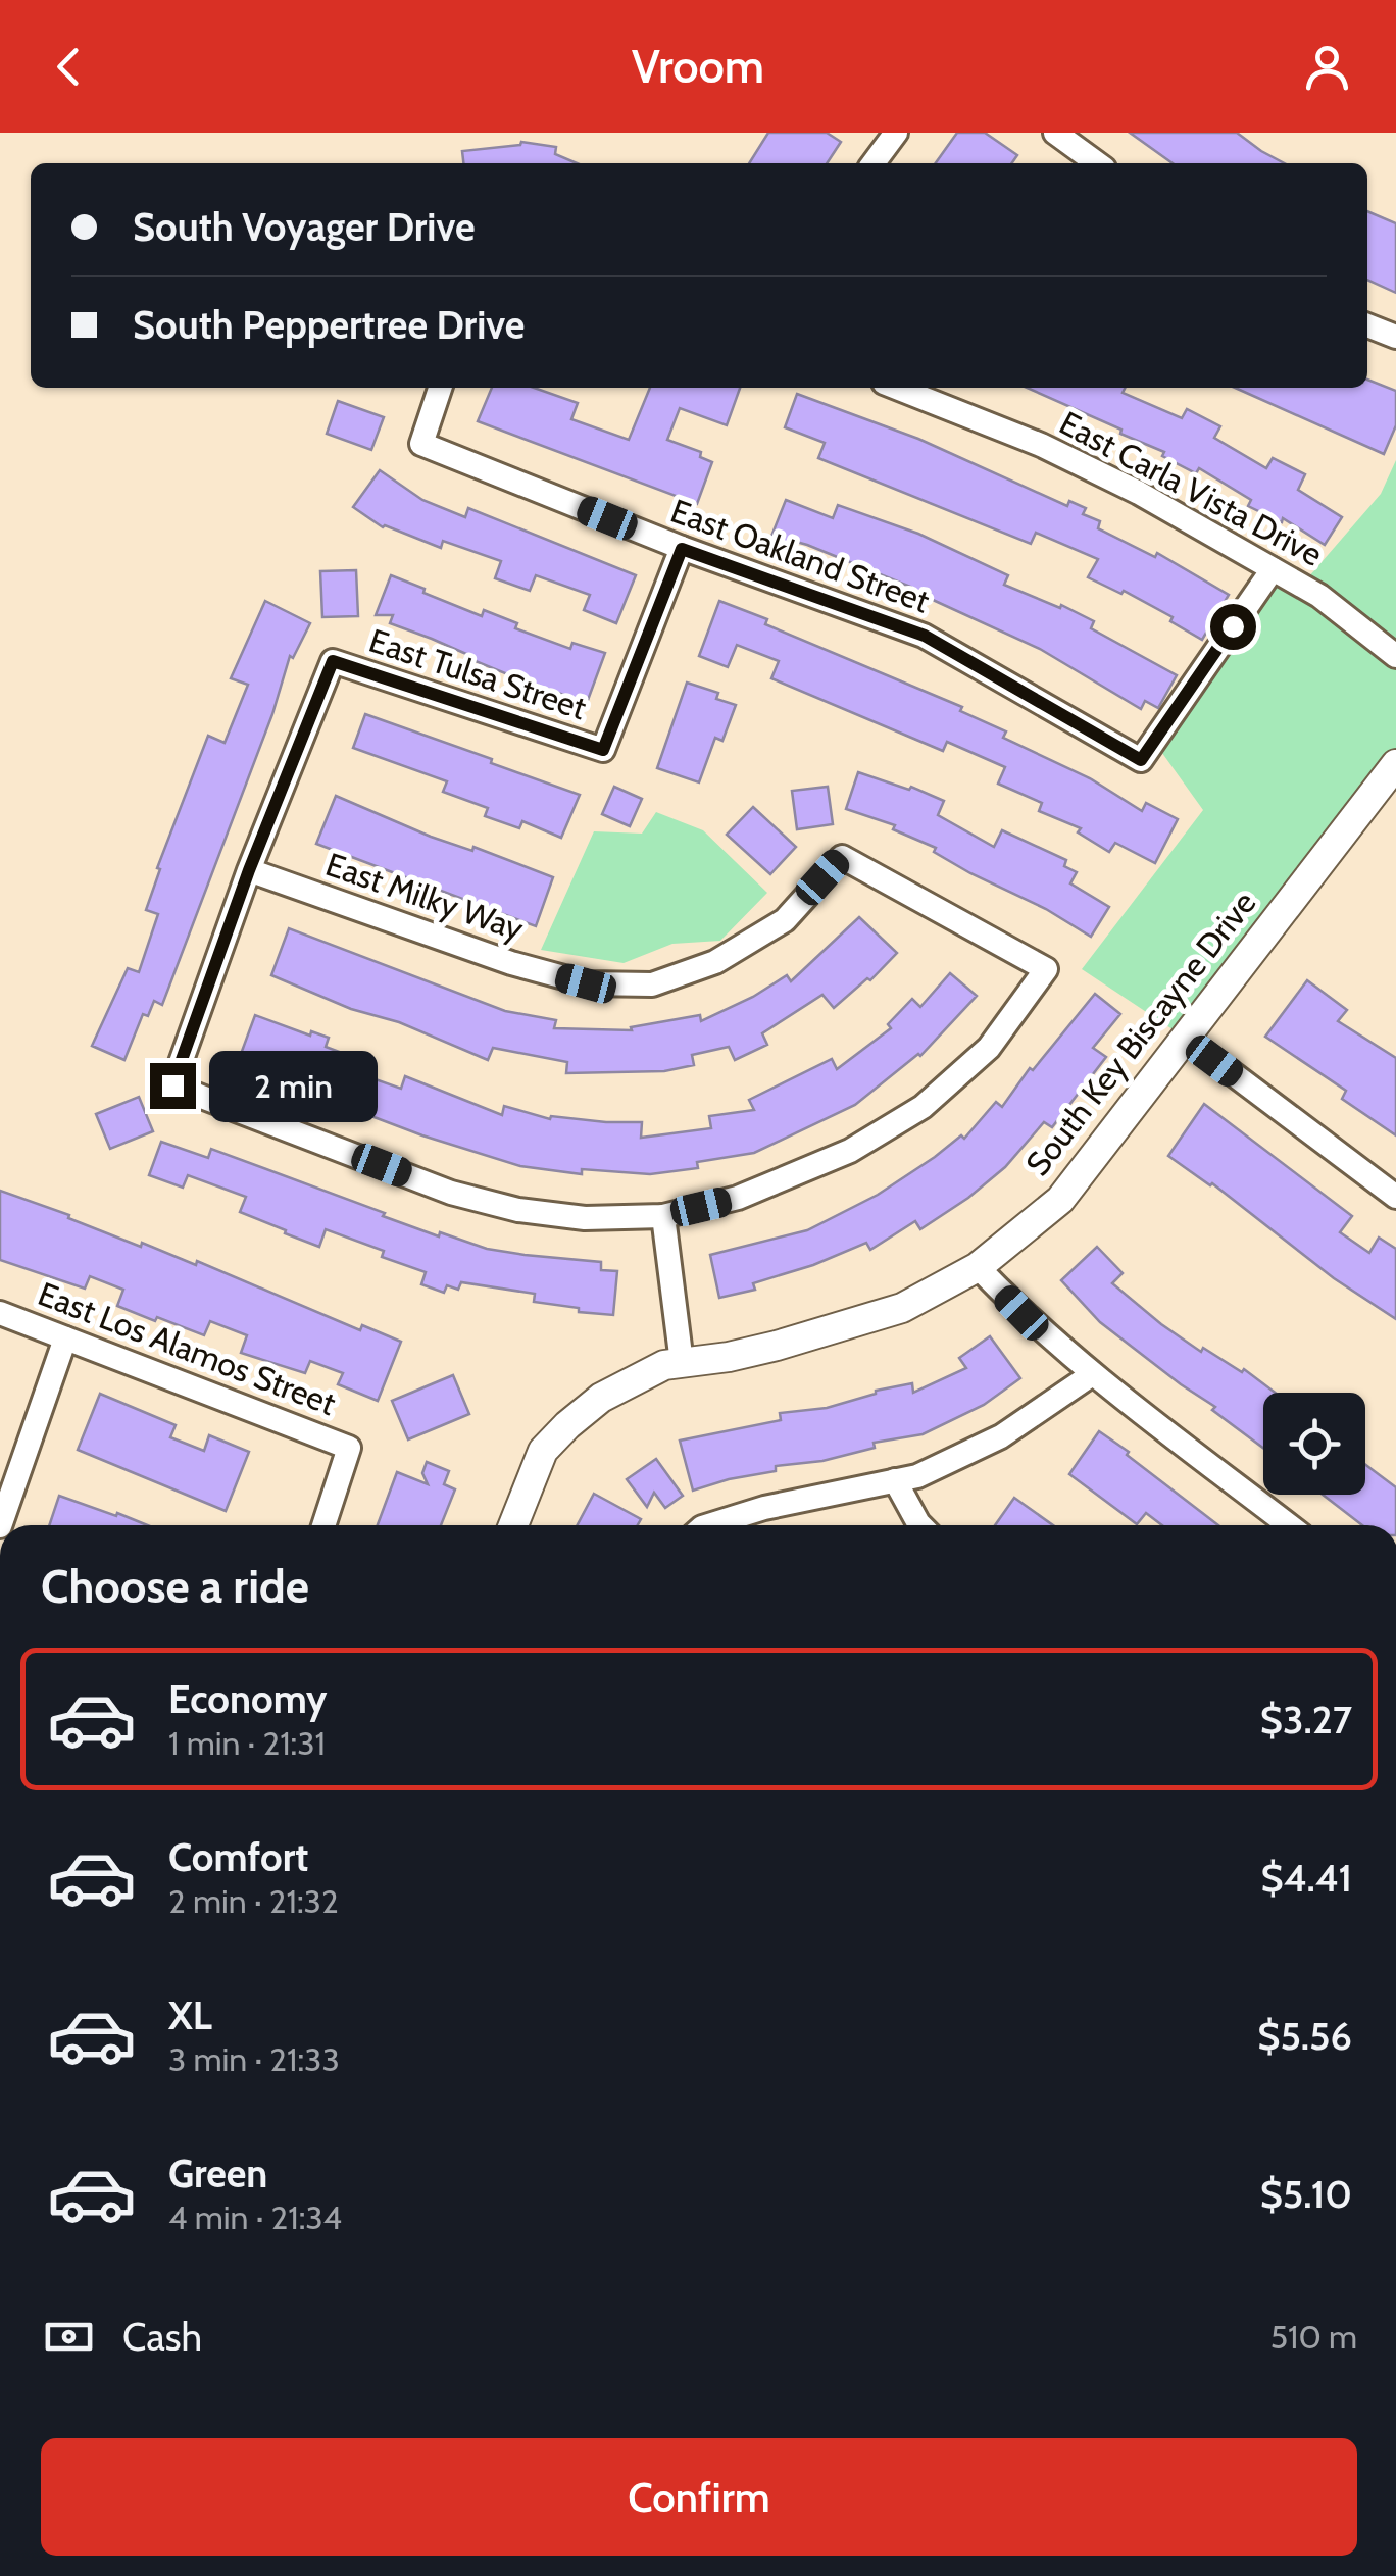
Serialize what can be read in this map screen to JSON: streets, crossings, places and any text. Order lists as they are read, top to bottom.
{
  "streets": {
    "street": [
      "East Carla Vista Drive",
      "East Oakland Street",
      "East Tulsa Street",
      "East Milky Way",
      "South Key Biscayne Drive",
      "East Los Alamos Street"
    ]
  },
  "crossings": [
    ["East Carla Vista Drive", "East Oakland Street"],
    ["East Oakland Street", "East Tulsa Street"],
    ["East Tulsa Street", "East Milky Way"]
  ],
  "page": {
    "header": "Vroom",
    "banner": ["South Voyager Drive", "South Peppertree Drive"],
    "bubble": "2 min",
    "heading": "Choose a ride",
    "list": [
      {
        "name": "Economy",
        "note": "1 min · 21:31",
        "value": "$3.27"
      },
      {
        "name": "Comfort",
        "note": "2 min · 21:32",
        "value": "$4.41"
      },
      {
        "name": "XL",
        "note": "3 min · 21:33",
        "value": "$5.56"
      },
      {
        "name": "Green",
        "note": "4 min · 21:34",
        "value": "$5.10"
      }
    ],
    "pay": ["Cash", "510 m"],
    "buttons": "Confirm"
  }
}
